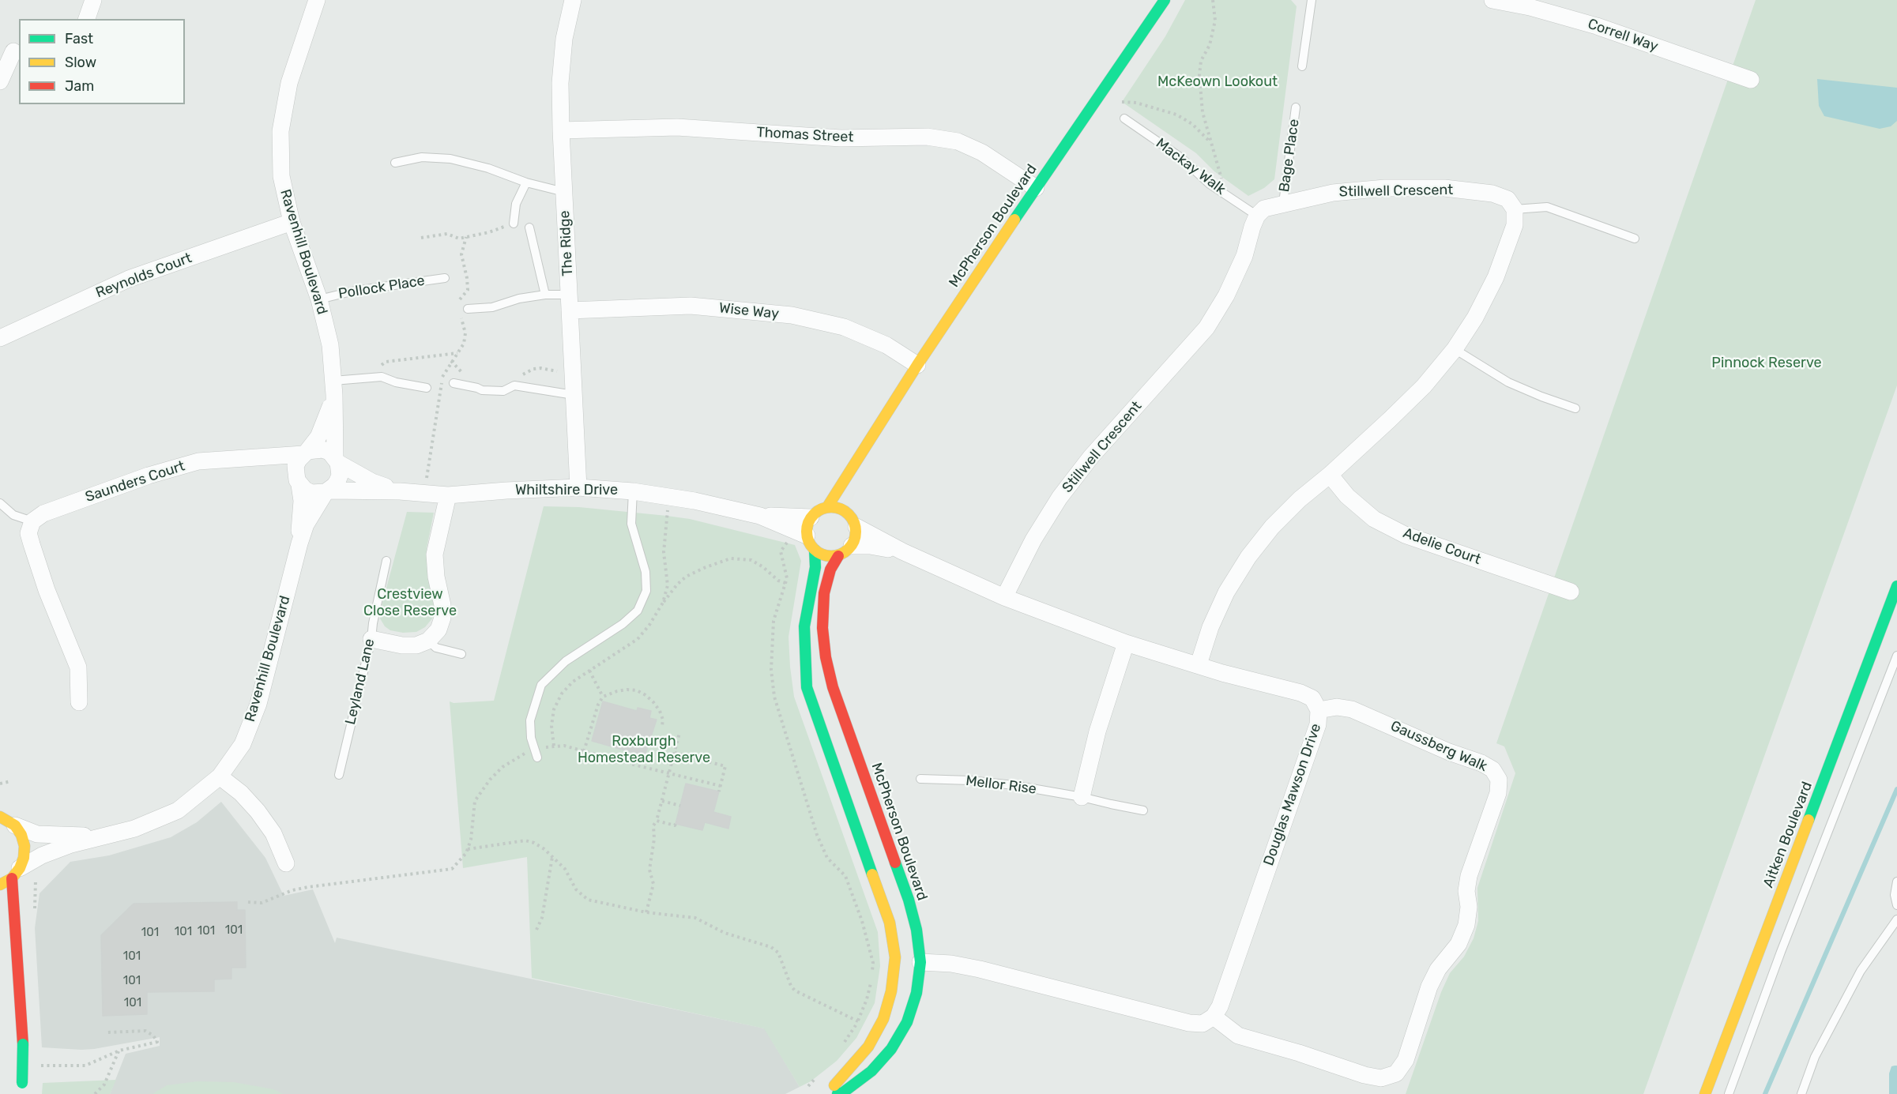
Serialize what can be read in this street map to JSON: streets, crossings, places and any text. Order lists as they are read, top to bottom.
{
  "streets": {
    "street": [
      "Correll Way",
      "Thomas Street",
      "Stillwell Crescent",
      "McPherson Boulevard",
      "The Ridge",
      "Ravenhill Boulevard",
      "Reynolds Court",
      "Wise Way",
      "Saunders Court",
      "Whiltshire Drive",
      "Adelie Court",
      "Gaussberg Walk",
      "Douglas Mawson Drive",
      "Aitken Boulevard"
    ],
    "lane": [
      "Bage Place",
      "Mackay Walk",
      "Pollock Place",
      "Leyland Lane",
      "Mellor Rise"
    ]
  },
  "crossings": [
    ["Thomas Street", "McPherson Boulevard"],
    ["Thomas Street", "The Ridge"],
    ["Bage Place", "Stillwell Crescent"],
    ["Mackay Walk", "Stillwell Crescent"],
    ["Stillwell Crescent", "Douglas Mawson Drive"],
    ["McPherson Boulevard", "Wise Way"],
    ["McPherson Boulevard", "Whiltshire Drive"],
    ["McPherson Boulevard", "Douglas Mawson Drive"],
    ["The Ridge", "Wise Way"],
    ["The Ridge", "Whiltshire Drive"],
    ["Ravenhill Boulevard", "Reynolds Court"],
    ["Ravenhill Boulevard", "Pollock Place"],
    ["Ravenhill Boulevard", "Saunders Court"],
    ["Ravenhill Boulevard", "Whiltshire Drive"],
    ["Saunders Court", "Whiltshire Drive"],
    ["Whiltshire Drive", "Douglas Mawson Drive"],
    ["Gaussberg Walk", "Douglas Mawson Drive"]
  ],
  "parks": [
    "McKeown Lookout",
    "Pinnock Reserve",
    "Crestview Close Reserve",
    "Roxburgh Homestead Reserve"
  ],
  "house_numbers": [
    "101",
    "101",
    "101",
    "101",
    "101",
    "101",
    "101"
  ],
  "legend": ["Fast", "Slow", "Jam"]
}
